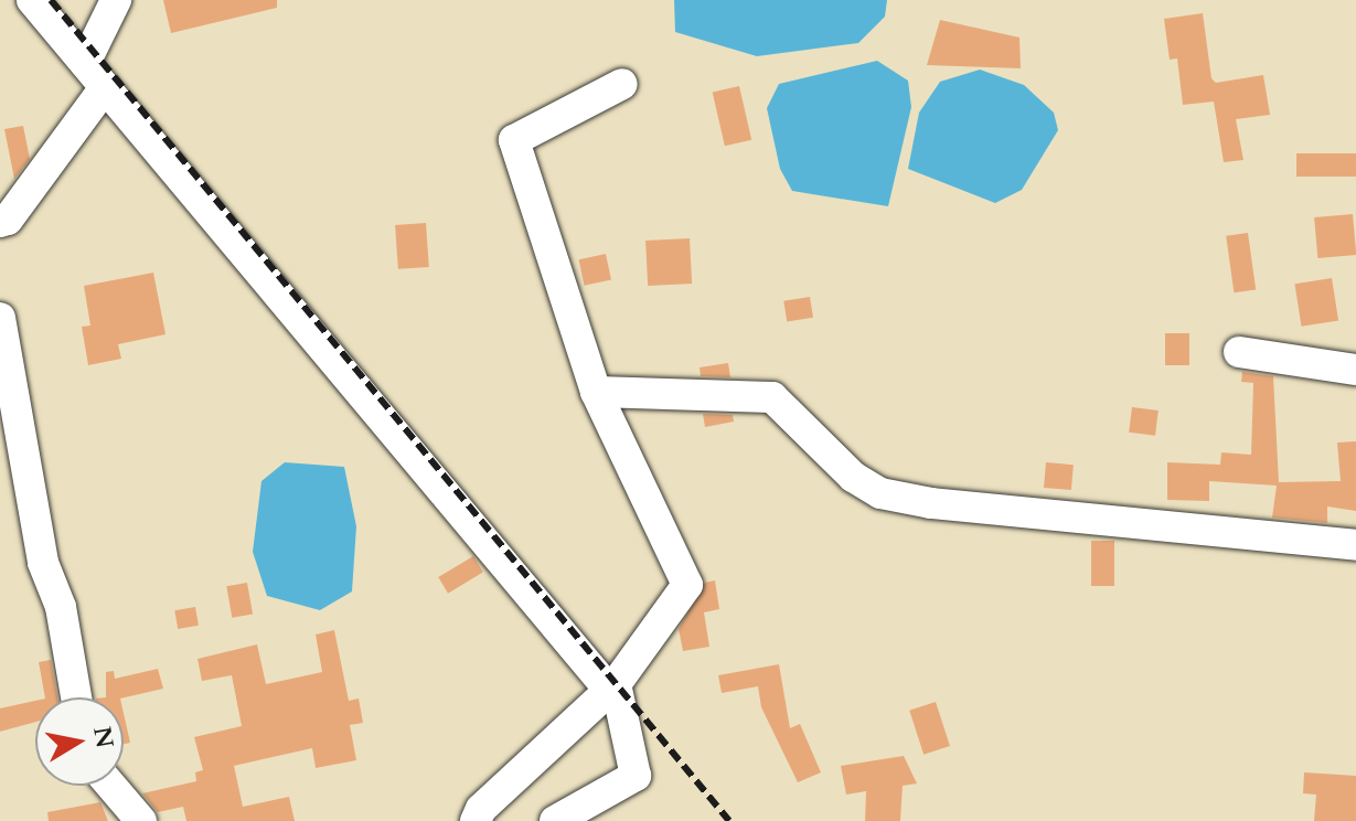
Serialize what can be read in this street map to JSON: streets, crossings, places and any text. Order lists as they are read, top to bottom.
{
  "north": "right"
}
